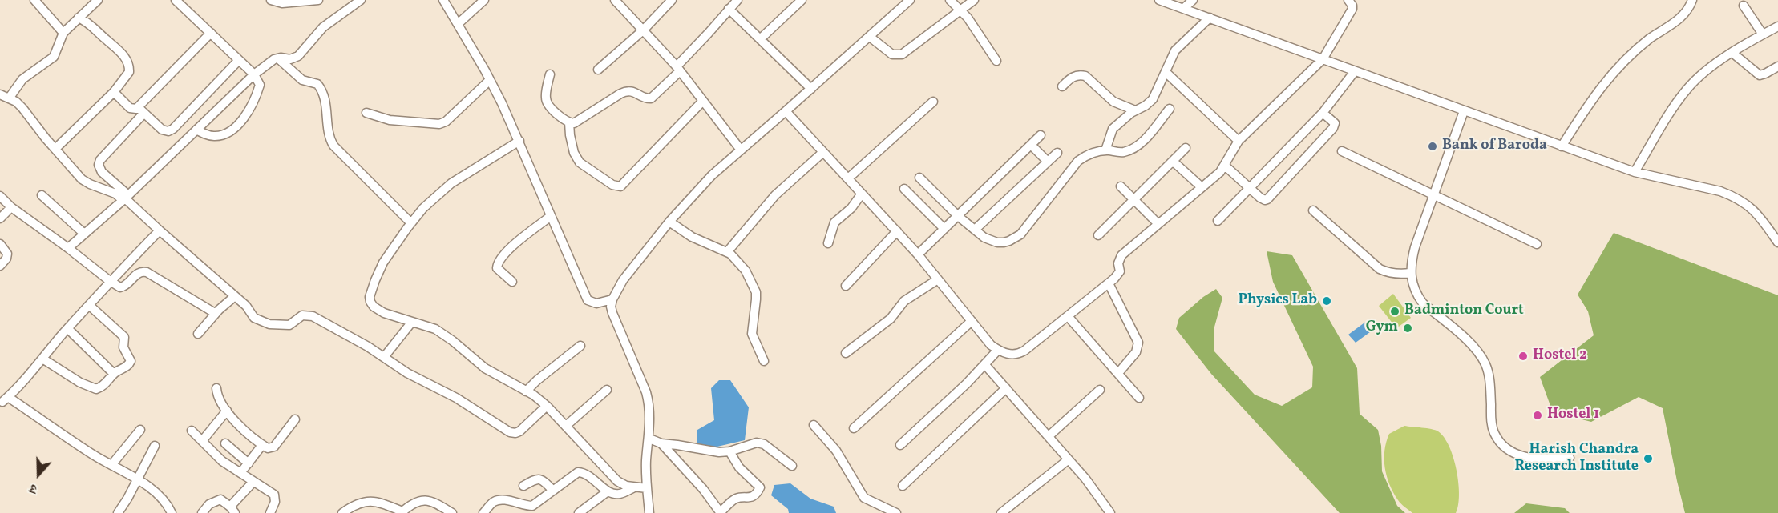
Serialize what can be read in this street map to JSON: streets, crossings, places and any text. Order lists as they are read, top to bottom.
{
  "places": [
    "Bank of Baroda",
    "Physics Lab",
    "Badminton Court",
    "Gym",
    "Hostel 2",
    "Hostel 1",
    "Harish Chandra Research Institute"
  ],
  "north": "bottom"
}
